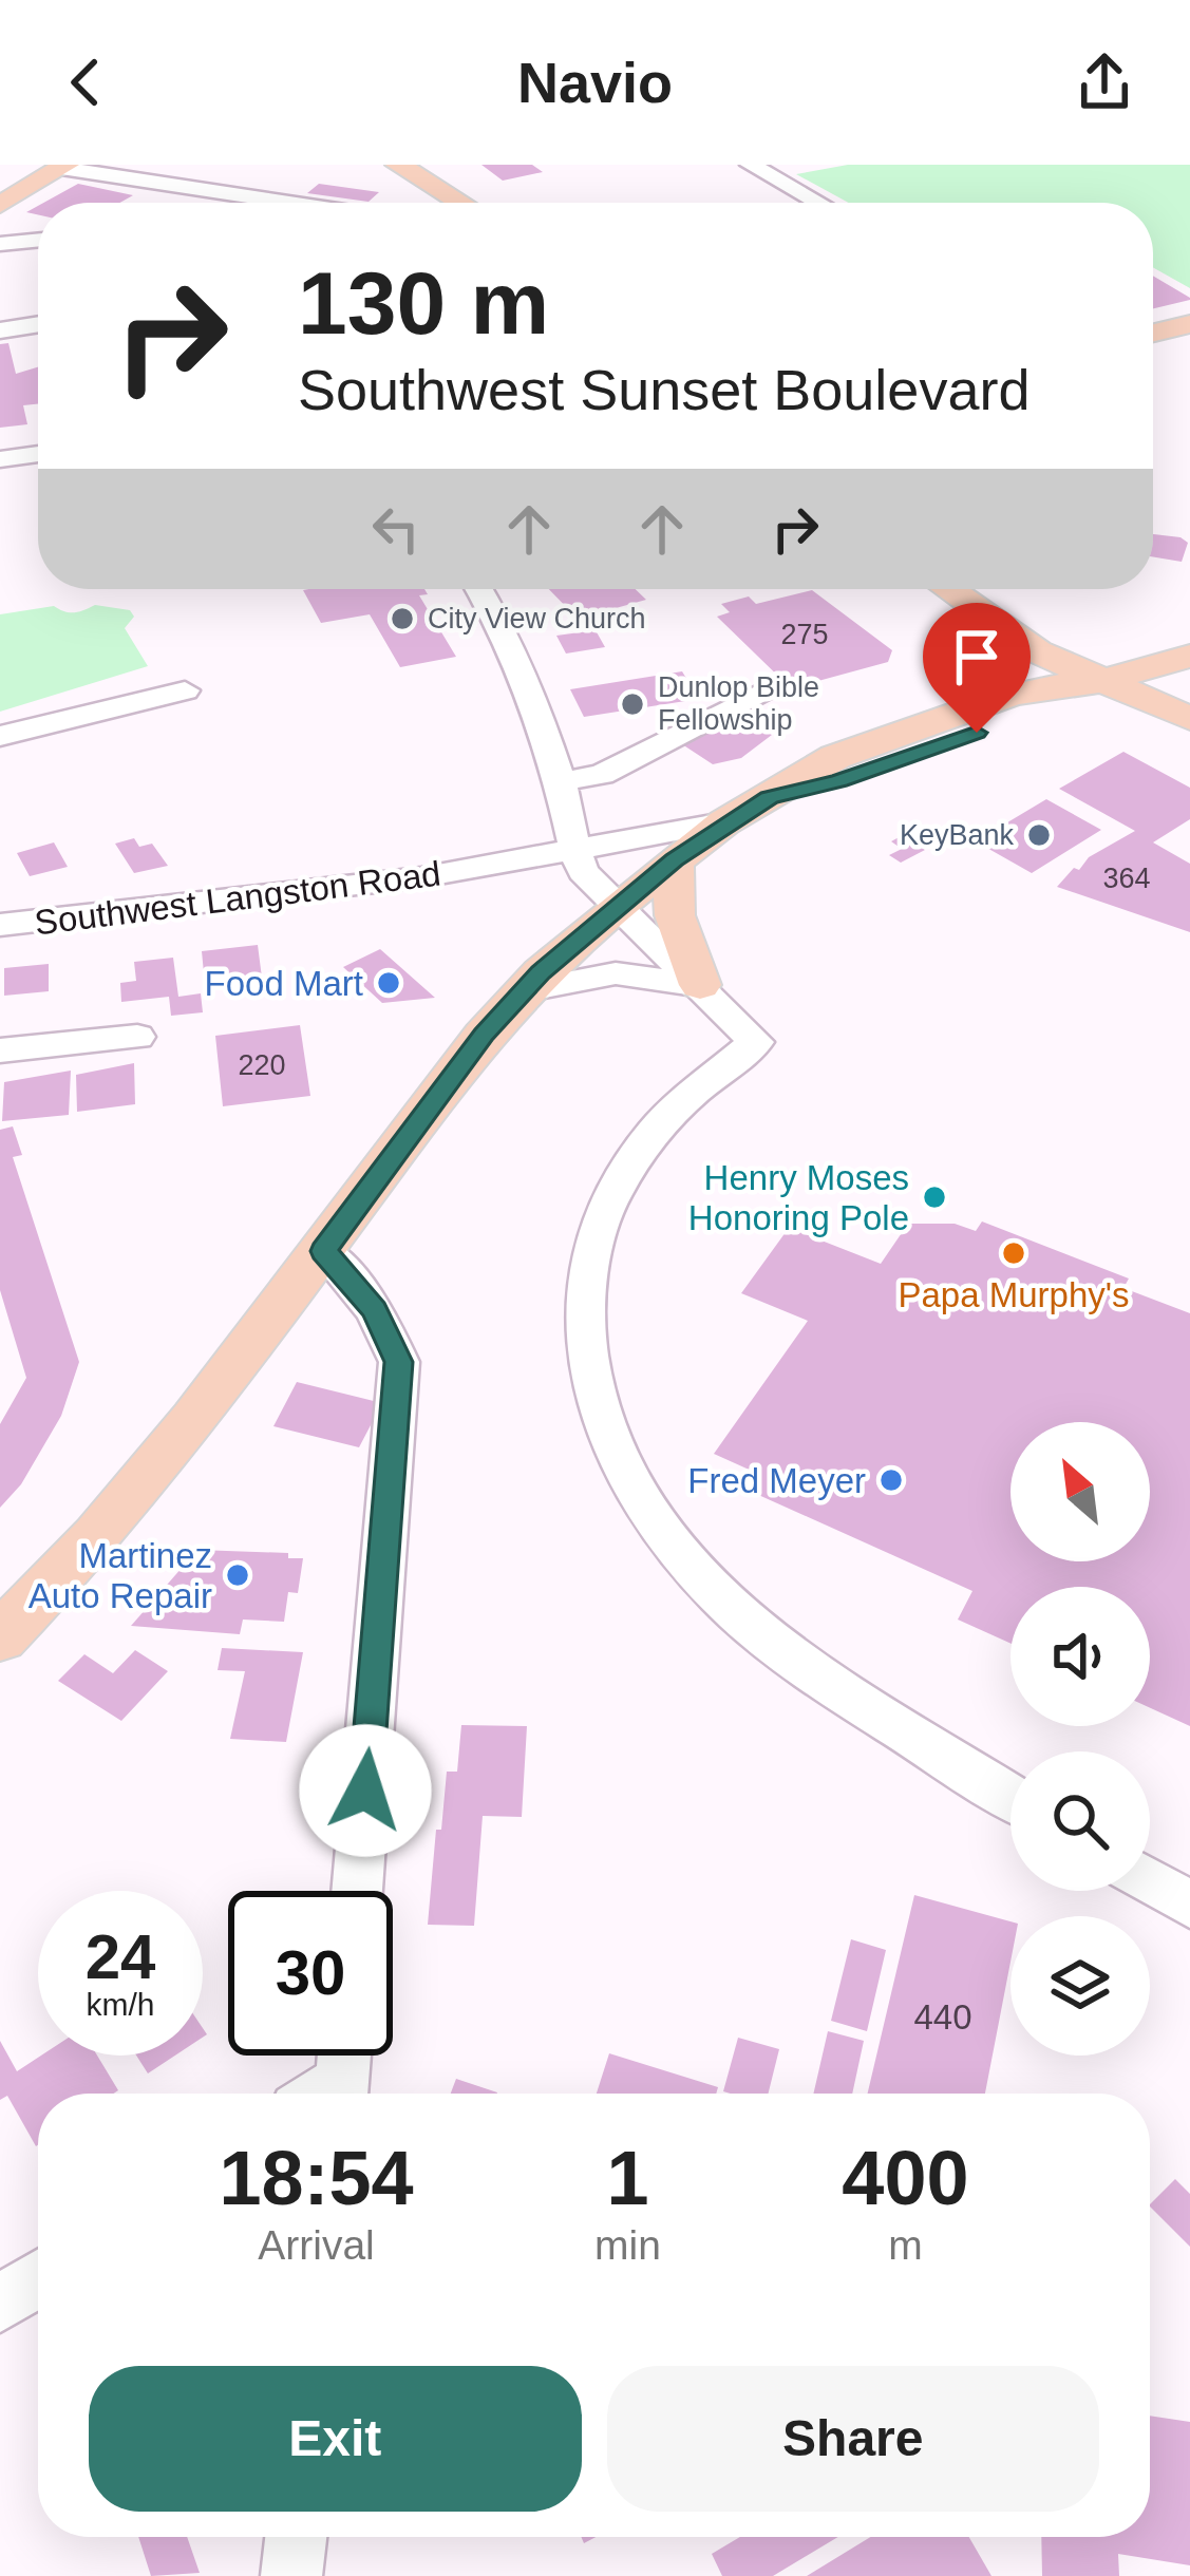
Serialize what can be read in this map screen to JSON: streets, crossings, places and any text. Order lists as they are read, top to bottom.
{
  "streets": {
    "street": ["Southwest Langston Road"]
  },
  "places": [
    "City View Church",
    "Dunlop Bible Fellowship",
    "KeyBank",
    "Food Mart",
    "Henry Moses Honoring Pole",
    "Papa Murphy's",
    "Fred Meyer",
    "Martinez Auto Repair"
  ],
  "house_numbers": [
    "275",
    "364",
    "220",
    "440"
  ],
  "north": "top left",
  "page": {
    "header": "Navio",
    "turn": ["130 m", "Southwest Sunset Boulevard"],
    "speed": "24 km/h",
    "limit": "30",
    "eta": [
      "18:54",
      "Arrival",
      "1",
      "min",
      "400",
      "m"
    ],
    "buttons": ["Exit", "Share"]
  }
}
